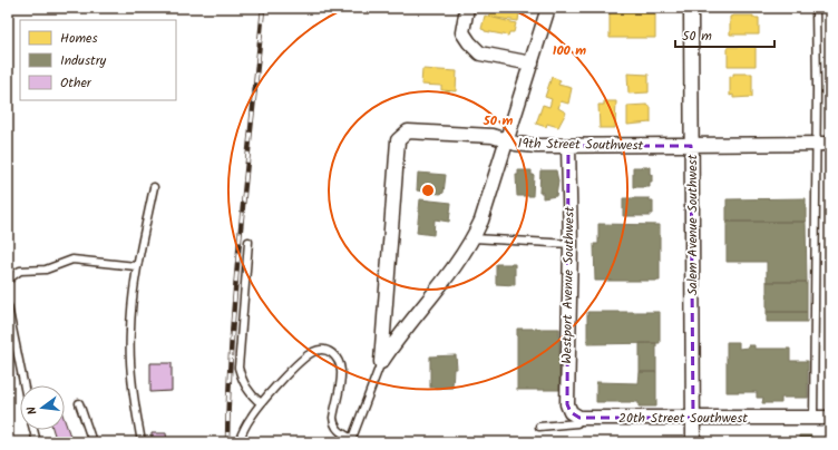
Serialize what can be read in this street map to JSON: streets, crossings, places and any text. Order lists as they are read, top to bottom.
{
  "streets": {
    "street": [
      "19th Street Southwest",
      "Salem Avenue Southwest",
      "Westport Avenue Southwest",
      "20th Street Southwest"
    ]
  },
  "crossings": [
    ["19th Street Southwest", "Salem Avenue Southwest"],
    ["19th Street Southwest", "Westport Avenue Southwest"],
    ["Salem Avenue Southwest", "20th Street Southwest"],
    ["Westport Avenue Southwest", "20th Street Southwest"]
  ],
  "legend": ["Homes", "Industry", "Other"],
  "scale_bar": "50 m",
  "north": "left",
  "rings": ["100 m", "50 m"]
}
